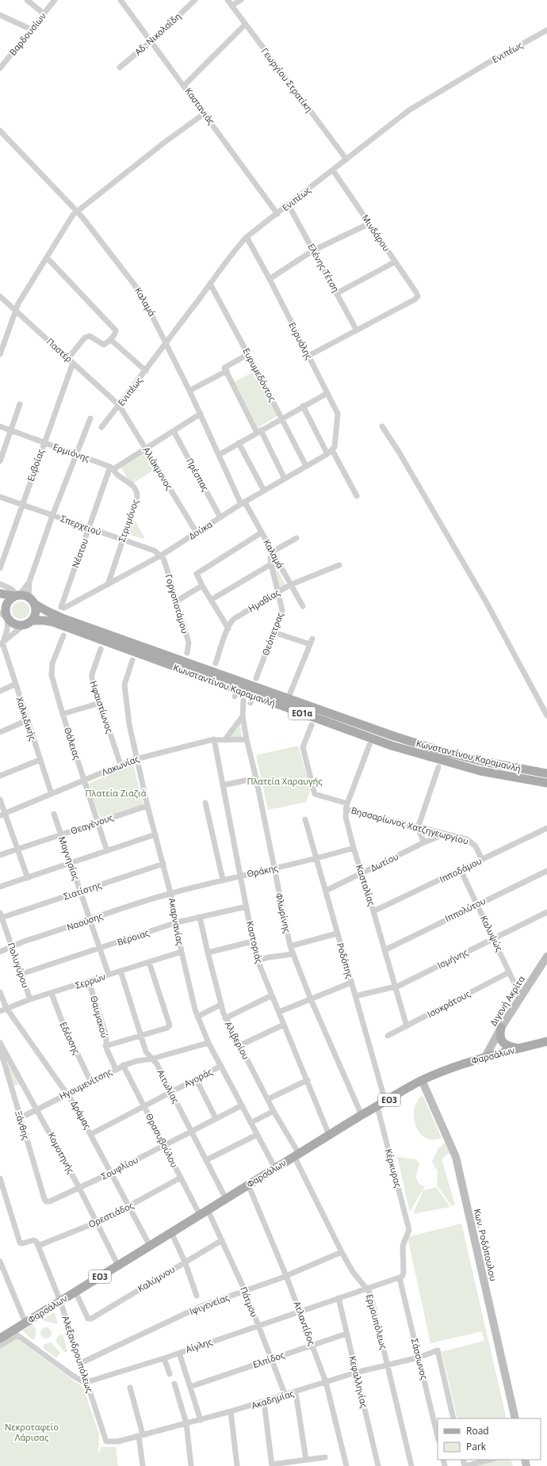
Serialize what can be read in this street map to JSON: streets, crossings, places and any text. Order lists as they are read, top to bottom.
{
  "streets": {
    "main road": [
      "Κωνσταντίνου Καραμανλή",
      "ΕΟ1α",
      "Φαρσάλων",
      "ΕΟ3"
    ],
    "street": [
      "Βαρδουσίων",
      "Αδ. Νικολαΐδη",
      "Ενιπέως",
      "Γεωργίου Στρατίκη",
      "Καστανιάς",
      "Μινδάρου",
      "Ελένης Τέτση",
      "Καλαμά",
      "Ευρυάλης",
      "Παστέρ",
      "Ευρυμεδόντος",
      "Ερμιόνης",
      "Ευβοίας",
      "Αλιάκμονος",
      "Πρέσπας",
      "Στρυμόνος",
      "Σπερχειού",
      "Δούκα",
      "Νέστου",
      "Ημαθίας",
      "Γοργοποτάμου",
      "Θεόπετρας",
      "Ηφαιστίωνος",
      "Χαλκιδικής",
      "Θάλειας",
      "Λακωνίας",
      "Θεαγένους",
      "Βησσαρίωνος Χατζηγεωργίου",
      "Μαγνησίας",
      "Δωτίου",
      "Ιπποδάμου",
      "Θράκης",
      "Κασταλίας",
      "Σιατίστης",
      "Ιππολύτου",
      "Φλωρίνης",
      "Ναούσης",
      "Ακαρνανίας",
      "Καλυψώς",
      "Βέροιας",
      "Καστοριάς",
      "Ισμήνης",
      "Ροδόπης",
      "Πολυγύρου",
      "Σερρών",
      "Διγενή Ακρίτα",
      "Ισοκράτους",
      "Θαυμακού",
      "Εδέσσης",
      "Αλιβερίου",
      "Αγοράς",
      "Ηγουμενίτσης",
      "Αιτωλίας",
      "Δράμας",
      "Ξάνθης",
      "Θρασυβούλου",
      "Κομοτηνής",
      "Σουφλίου",
      "Κέρκυρας",
      "Ορεστιάδος",
      "Κων. Ροδόπουλου",
      "Καλύμνου",
      "Πάτμου",
      "Ιφιγενείας",
      "Ερμουπόλεως",
      "Ατλαντίδος",
      "Αίγλης",
      "Αλεξανδρουπόλεως",
      "Σάσσωνος",
      "Ελπίδος",
      "Κεφαλληνίας",
      "Ακαδημίας"
    ]
  },
  "crossings": [
    ["Αδ. Νικολαΐδη", "Καστανιάς"],
    ["Ενιπέως", "Γεωργίου Στρατίκη"],
    ["Ενιπέως", "Καστανιάς"],
    ["Ενιπέως", "Μινδάρου"],
    ["Ενιπέως", "Ελένης Τέτση"],
    ["Ενιπέως", "Καλαμά"],
    ["Ενιπέως", "Ευρυάλης"],
    ["Ενιπέως", "Παστέρ"],
    ["Ενιπέως", "Ευρυμεδόντος"],
    ["Ενιπέως", "Αλιάκμονος"],
    ["Μινδάρου", "Ελένης Τέτση"],
    ["Καλαμά", "Δούκα"],
    ["Καλαμά", "Ημαθίας"],
    ["Καλαμά", "Θεόπετρας"],
    ["Ευρυάλης", "Δούκα"],
    ["Παστέρ", "Ευβοίας"],
    ["Παστέρ", "Αλιάκμονος"],
    ["Ευρυμεδόντος", "Δούκα"],
    ["Ερμιόνης", "Ευβοίας"],
    ["Ερμιόνης", "Στρυμόνος"],
    ["Ερμιόνης", "Νέστου"],
    ["Ευβοίας", "Σπερχειού"],
    ["Αλιάκμονος", "Δούκα"],
    ["Πρέσπας", "Δούκα"],
    ["Στρυμόνος", "Σπερχειού"],
    ["Στρυμόνος", "Δούκα"],
    ["Στρυμόνος", "Νέστου"],
    ["Σπερχειού", "Δούκα"],
    ["Σπερχειού", "Νέστου"],
    ["Σπερχειού", "Γοργοποτάμου"],
    ["Δούκα", "Νέστου"],
    ["Δούκα", "Γοργοποτάμου"],
    ["Ημαθίας", "Θεόπετρας"],
    ["Ηφαιστίωνος", "Λακωνίας"],
    ["Χαλκιδικής", "Λακωνίας"],
    ["Θάλειας", "Λακωνίας"],
    ["Θάλειας", "Θεαγένους"],
    ["Λακωνίας", "Φλωρίνης"],
    ["Λακωνίας", "Ακαρνανίας"],
    ["Λακωνίας", "Καστοριάς"],
    ["Θεαγένους", "Μαγνησίας"],
    ["Θεαγένους", "Ακαρνανίας"],
    ["Βησσαρίωνος Χατζηγεωργίου", "Δωτίου"],
    ["Βησσαρίωνος Χατζηγεωργίου", "Ιπποδάμου"],
    ["Βησσαρίωνος Χατζηγεωργίου", "Κασταλίας"],
    ["Μαγνησίας", "Σιατίστης"],
    ["Μαγνησίας", "Ναούσης"],
    ["Μαγνησίας", "Βέροιας"],
    ["Μαγνησίας", "Σερρών"],
    ["Δωτίου", "Κασταλίας"],
    ["Δωτίου", "Ροδόπης"],
    ["Ιπποδάμου", "Κασταλίας"],
    ["Ιπποδάμου", "Καλυψώς"],
    ["Θράκης", "Κασταλίας"],
    ["Θράκης", "Φλωρίνης"],
    ["Θράκης", "Ναούσης"],
    ["Θράκης", "Ακαρνανίας"],
    ["Θράκης", "Καστοριάς"],
    ["Θράκης", "Ροδόπης"],
    ["Κασταλίας", "Ιππολύτου"],
    ["Κασταλίας", "Ισμήνης"],
    ["Κασταλίας", "Ισοκράτους"],
    ["Σιατίστης", "Ακαρνανίας"],
    ["Σιατίστης", "Πολυγύρου"],
    ["Ιππολύτου", "Καλυψώς"],
    ["Φλωρίνης", "Φαρσάλων"],
    ["Ναούσης", "Ακαρνανίας"],
    ["Ναούσης", "Πολυγύρου"],
    ["Ακαρνανίας", "Βέροιας"],
    ["Ακαρνανίας", "Σερρών"],
    ["Ακαρνανίας", "Φαρσάλων"],
    ["Ακαρνανίας", "Αγοράς"],
    ["Ακαρνανίας", "Ηγουμενίτσης"],
    ["Ακαρνανίας", "Σουφλίου"],
    ["Καλυψώς", "Ισμήνης"],
    ["Καλυψώς", "Διγενή Ακρίτα"],
    ["Καλυψώς", "Ισοκράτους"],
    ["Βέροιας", "Καστοριάς"],
    ["Βέροιας", "Πολυγύρου"],
    ["Βέροιας", "Αλιβερίου"],
    ["Καστοριάς", "Φαρσάλων"],
    ["Ισμήνης", "Ροδόπης"],
    ["Ροδόπης", "Φαρσάλων"],
    ["Πολυγύρου", "Σερρών"],
    ["Σερρών", "Θαυμακού"],
    ["Σερρών", "Εδέσσης"],
    ["Σερρών", "Αιτωλίας"],
    ["Σερρών", "Δράμας"],
    ["Διγενή Ακρίτα", "Φαρσάλων"],
    ["Θαυμακού", "Ηγουμενίτσης"],
    ["Εδέσσης", "Ηγουμενίτσης"],
    ["Αλιβερίου", "Φαρσάλων"],
    ["Αλιβερίου", "Ερμουπόλεως"],
    ["Φαρσάλων", "Αιτωλίας"],
    ["Φαρσάλων", "Δράμας"],
    ["Φαρσάλων", "Θρασυβούλου"],
    ["Φαρσάλων", "Κομοτηνής"],
    ["Φαρσάλων", "Κέρκυρας"],
    ["Φαρσάλων", "Κων. Ροδόπουλου"],
    ["Φαρσάλων", "Καλύμνου"],
    ["Φαρσάλων", "Πάτμου"],
    ["Φαρσάλων", "Ερμουπόλεως"],
    ["Φαρσάλων", "Ατλαντίδος"],
    ["Φαρσάλων", "Αλεξανδρουπόλεως"],
    ["Αγοράς", "Αιτωλίας"],
    ["Αγοράς", "Δράμας"],
    ["Αγοράς", "Θρασυβούλου"],
    ["Ηγουμενίτσης", "Αιτωλίας"],
    ["Ηγουμενίτσης", "Δράμας"],
    ["Ηγουμενίτσης", "Ξάνθης"],
    ["Ηγουμενίτσης", "Θρασυβούλου"],
    ["Ηγουμενίτσης", "Κομοτηνής"],
    ["Αιτωλίας", "Σουφλίου"],
    ["Δράμας", "Σουφλίου"],
    ["Δράμας", "Ορεστιάδος"],
    ["Ξάνθης", "Κομοτηνής"],
    ["Ξάνθης", "Σουφλίου"],
    ["Θρασυβούλου", "Σουφλίου"],
    ["Θρασυβούλου", "Ορεστιάδος"],
    ["Θρασυβούλου", "Πάτμου"],
    ["Κομοτηνής", "Σουφλίου"],
    ["Κομοτηνής", "Ορεστιάδος"],
    ["Κέρκυρας", "Αίγλης"],
    ["Κέρκυρας", "Σάσσωνος"],
    ["Ορεστιάδος", "Αλεξανδρουπόλεως"],
    ["Καλύμνου", "Πάτμου"],
    ["Πάτμου", "Ιφιγενείας"],
    ["Πάτμου", "Αίγλης"],
    ["Πάτμου", "Ελπίδος"],
    ["Πάτμου", "Ακαδημίας"],
    ["Ιφιγενείας", "Ερμουπόλεως"],
    ["Ιφιγενείας", "Ατλαντίδος"],
    ["Ιφιγενείας", "Αλεξανδρουπόλεως"],
    ["Ερμουπόλεως", "Αίγλης"],
    ["Ερμουπόλεως", "Ακαδημίας"],
    ["Ατλαντίδος", "Αίγλης"],
    ["Ατλαντίδος", "Ελπίδος"],
    ["Ατλαντίδος", "Ακαδημίας"],
    ["Αίγλης", "Αλεξανδρουπόλεως"],
    ["Αίγλης", "Σάσσωνος"],
    ["Αίγλης", "Κεφαλληνίας"],
    ["Αλεξανδρουπόλεως", "Ακαδημίας"],
    ["Σάσσωνος", "Ακαδημίας"],
    ["Ελπίδος", "Κεφαλληνίας"],
    ["Κεφαλληνίας", "Ακαδημίας"]
  ],
  "parks": ["Πλατεία Χαραυγής", "Πλατεία Ζιαζιά", "Νεκροταφείο Λάρισας"],
  "legend": ["Road", "Park"]
}
